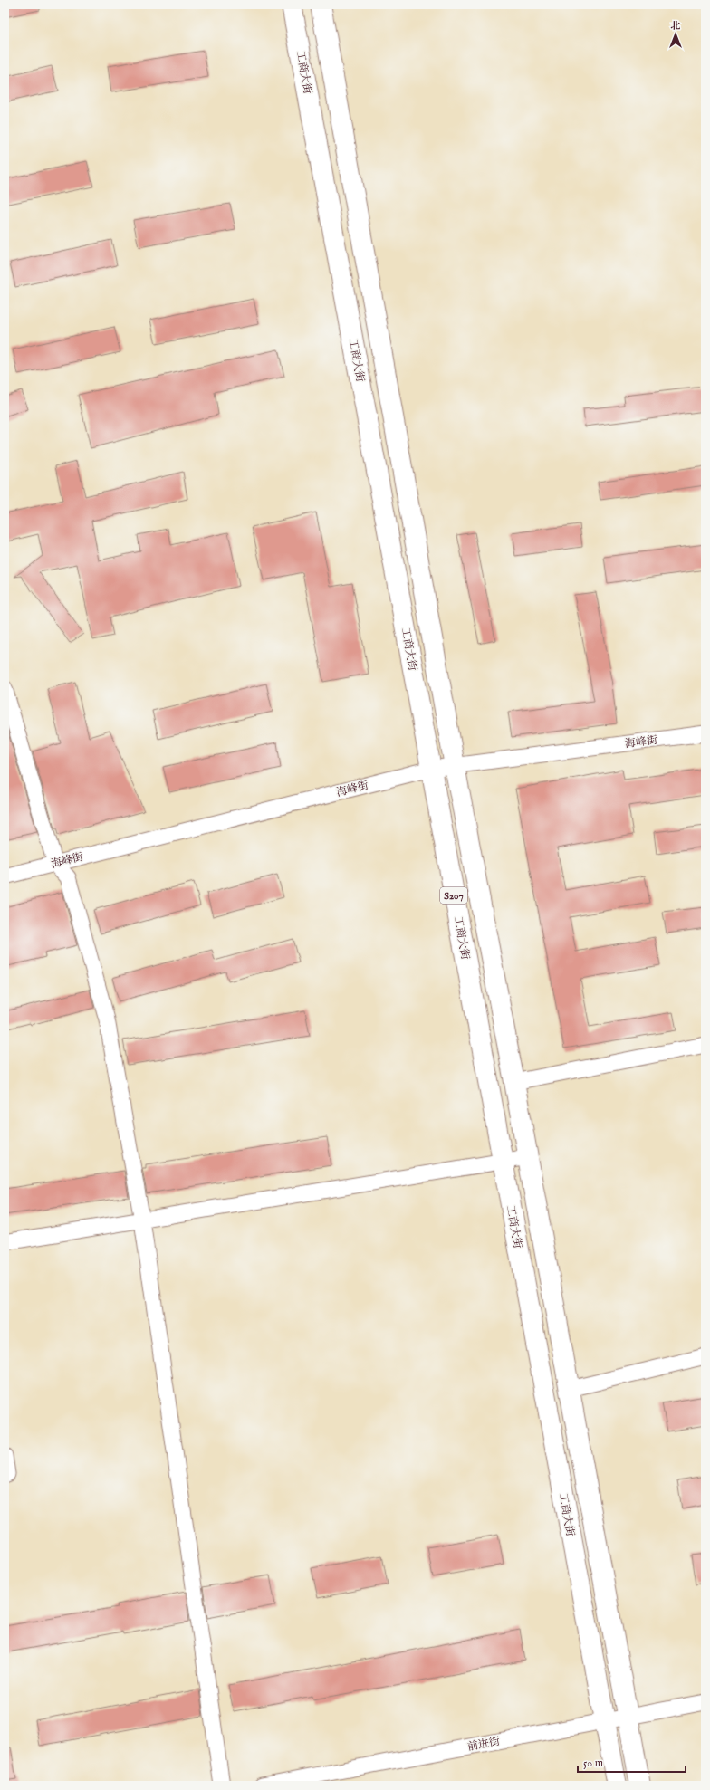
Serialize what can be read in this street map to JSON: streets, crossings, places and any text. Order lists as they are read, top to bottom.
{
  "streets": {
    "main road": ["工商大街", "S207"],
    "street": ["海峰街", "前进街"]
  },
  "crossings": [
    ["工商大街", "海峰街"],
    ["工商大街", "前进街"],
    ["海峰街", "S207"],
    ["S207", "前进街"]
  ],
  "scale_bar": "50 m",
  "north": "top"
}
